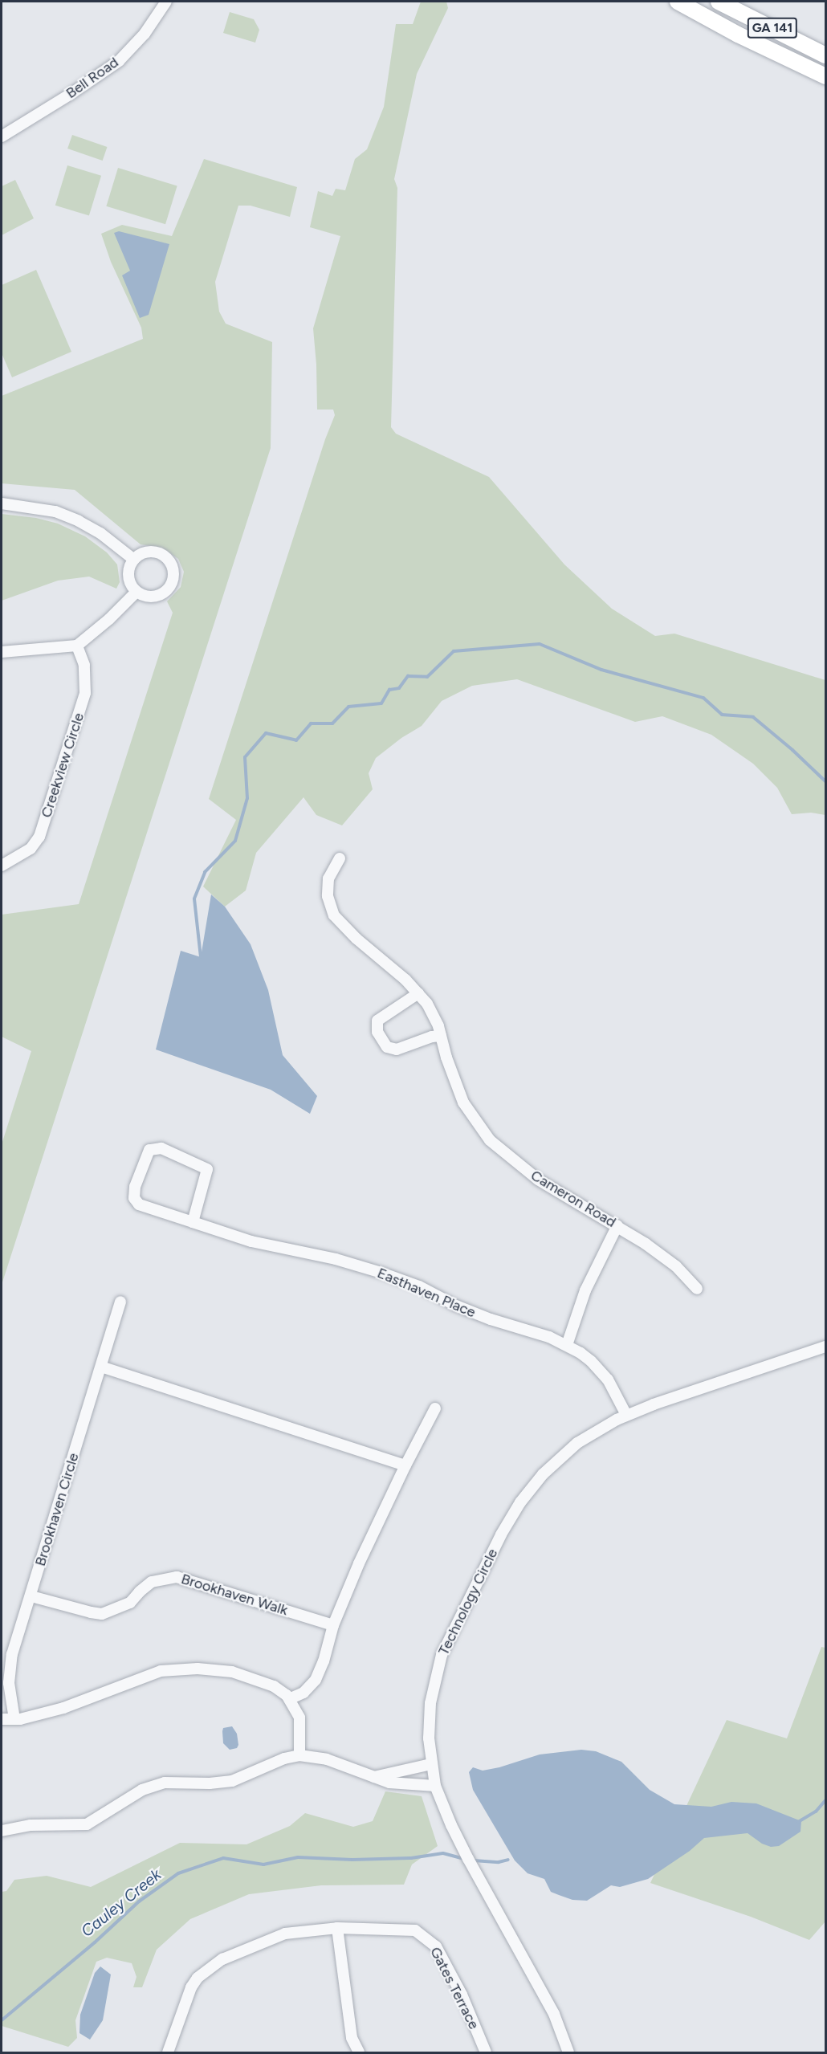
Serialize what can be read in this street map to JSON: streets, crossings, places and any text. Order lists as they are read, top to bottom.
{
  "streets": {
    "highway": ["GA 141"],
    "street": [
      "Bell Road",
      "Creekview Circle",
      "Cameron Road",
      "Easthaven Place",
      "Brookhaven Circle",
      "Brookhaven Walk",
      "Technology Circle",
      "Gates Terrace"
    ]
  },
  "crossings": [
    ["Easthaven Place", "Technology Circle"],
    ["Brookhaven Circle", "Brookhaven Walk"]
  ],
  "water": ["Cauley Creek"]
}
